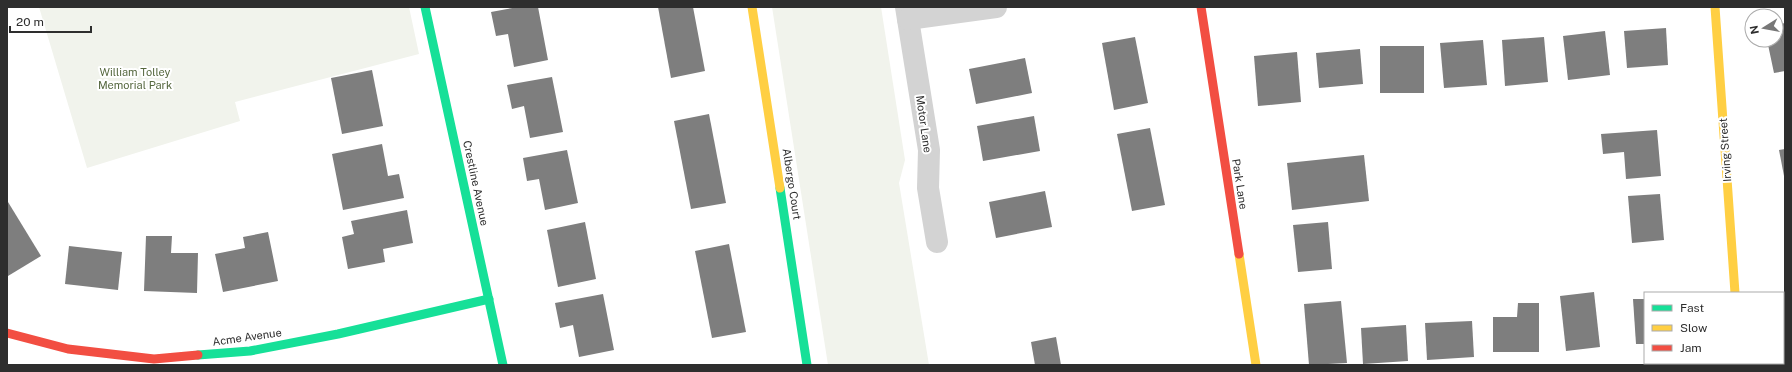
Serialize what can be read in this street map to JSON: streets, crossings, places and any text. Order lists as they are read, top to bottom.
{
  "streets": {
    "street": [
      "Motor Lane",
      "Irving Street",
      "Crestline Avenue",
      "Albergo Court",
      "Park Lane",
      "Acme Avenue"
    ]
  },
  "crossings": [
    ["Crestline Avenue", "Acme Avenue"]
  ],
  "parks": ["William Tolley Memorial Park"],
  "legend": ["Fast", "Slow", "Jam"],
  "scale_bar": "20 m",
  "north": "left"
}
